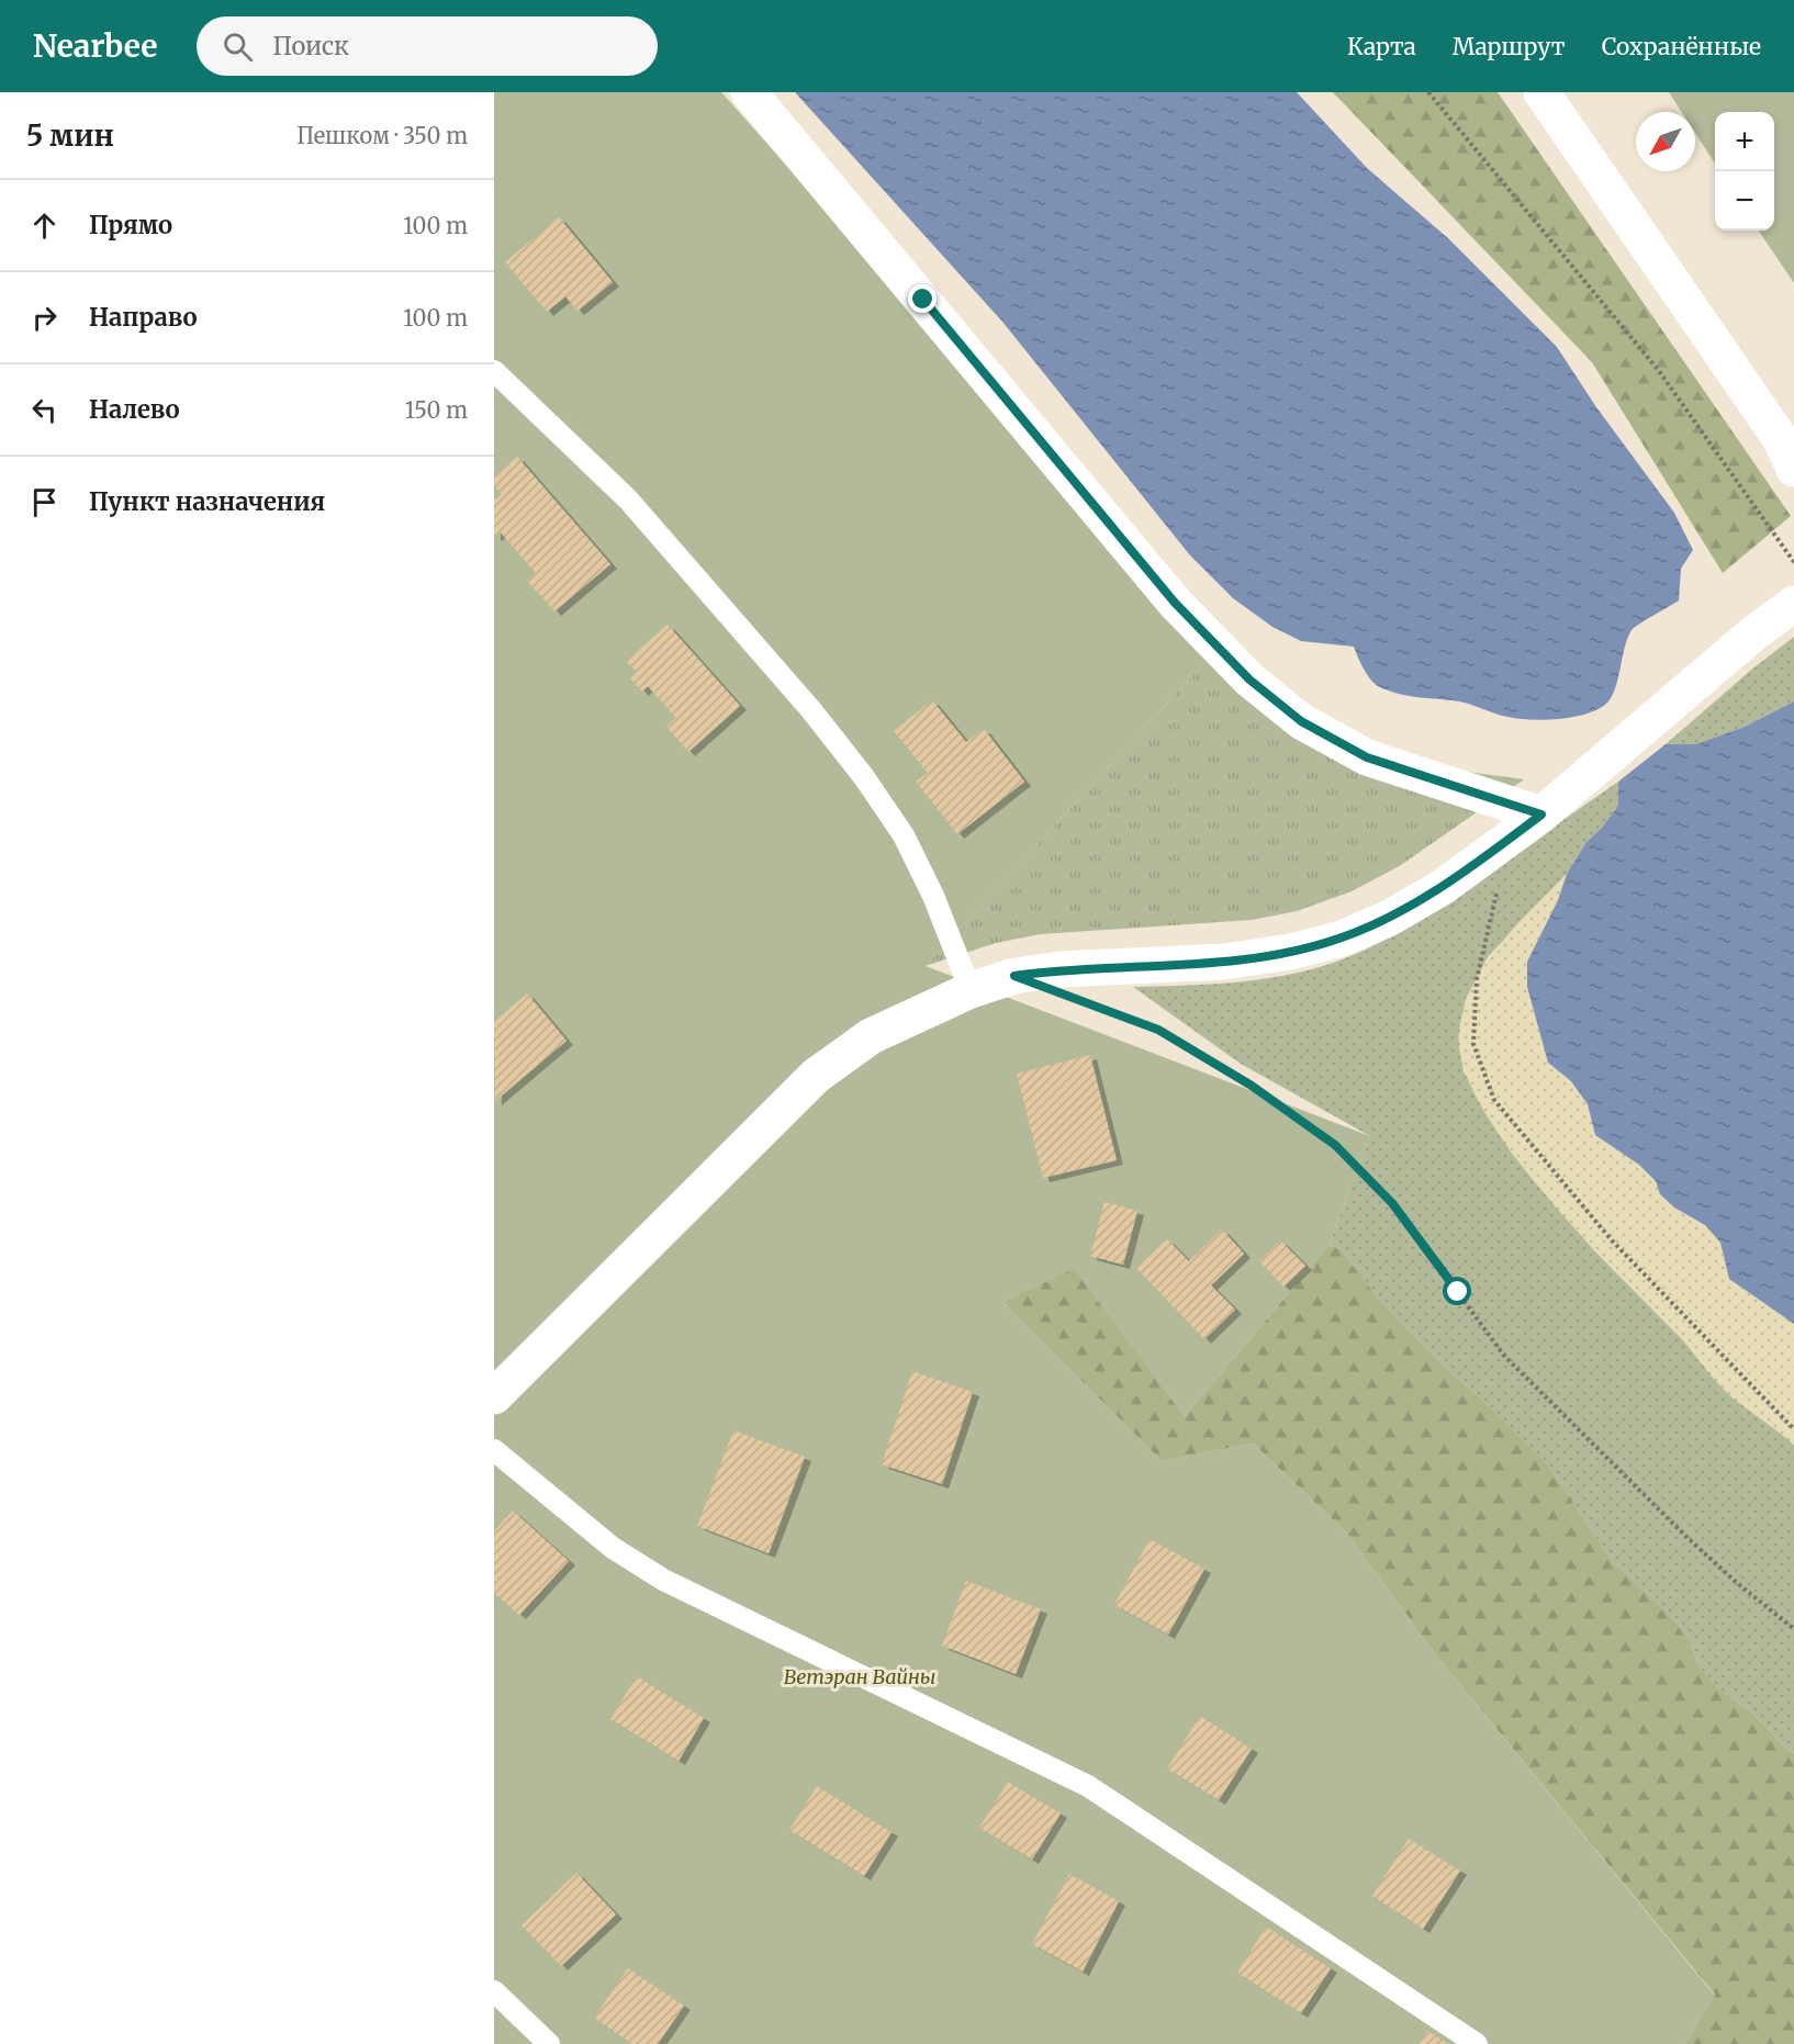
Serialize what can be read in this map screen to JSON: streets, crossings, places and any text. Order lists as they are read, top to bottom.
{
  "parks": ["Ветэран Вайны"],
  "north": "bottom left",
  "page": {
    "header": "Nearbee",
    "search": "Поиск",
    "nav": ["Карта", "Маршрут", "Сохранённые"],
    "heading": ["5 мин", "Пешком · 350 m"],
    "map_buttons": ["+", "−"],
    "list": [
      ["Прямо", "100 m"],
      ["Направо", "100 m"],
      ["Налево", "150 m"],
      "Пункт назначения"
    ]
  }
}
